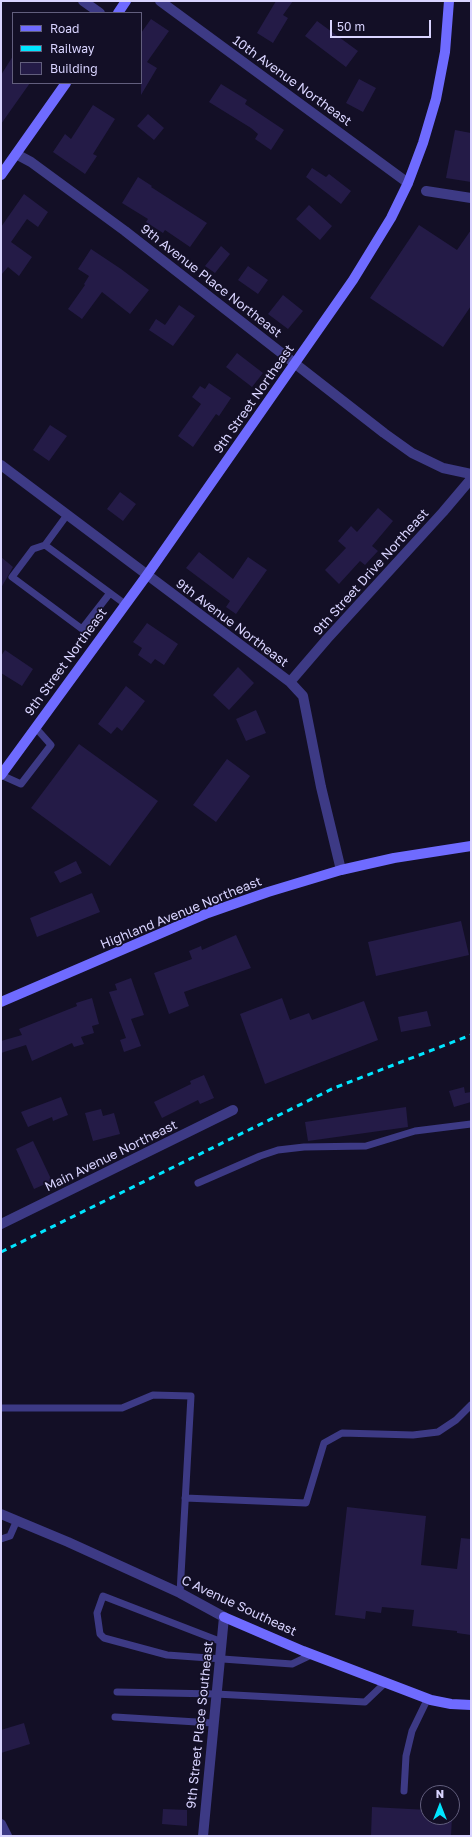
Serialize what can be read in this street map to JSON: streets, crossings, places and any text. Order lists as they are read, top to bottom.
{
  "streets": {
    "main road": ["9th Street Northeast", "Highland Avenue Northeast", "C Avenue Southeast"],
    "street": [
      "10th Avenue Northeast",
      "9th Avenue Place Northeast",
      "9th Street Drive Northeast",
      "9th Avenue Northeast",
      "Main Avenue Northeast",
      "9th Street Place Southeast"
    ]
  },
  "crossings": [
    ["10th Avenue Northeast", "9th Street Northeast"],
    ["9th Avenue Place Northeast", "9th Street Northeast"],
    ["9th Street Northeast", "9th Avenue Northeast"],
    ["9th Street Drive Northeast", "9th Avenue Northeast"],
    ["9th Avenue Northeast", "Highland Avenue Northeast"],
    ["C Avenue Southeast", "9th Street Place Southeast"]
  ],
  "legend": ["Road", "Railway", "Building"],
  "scale_bar": "50 m",
  "north": "top"
}
